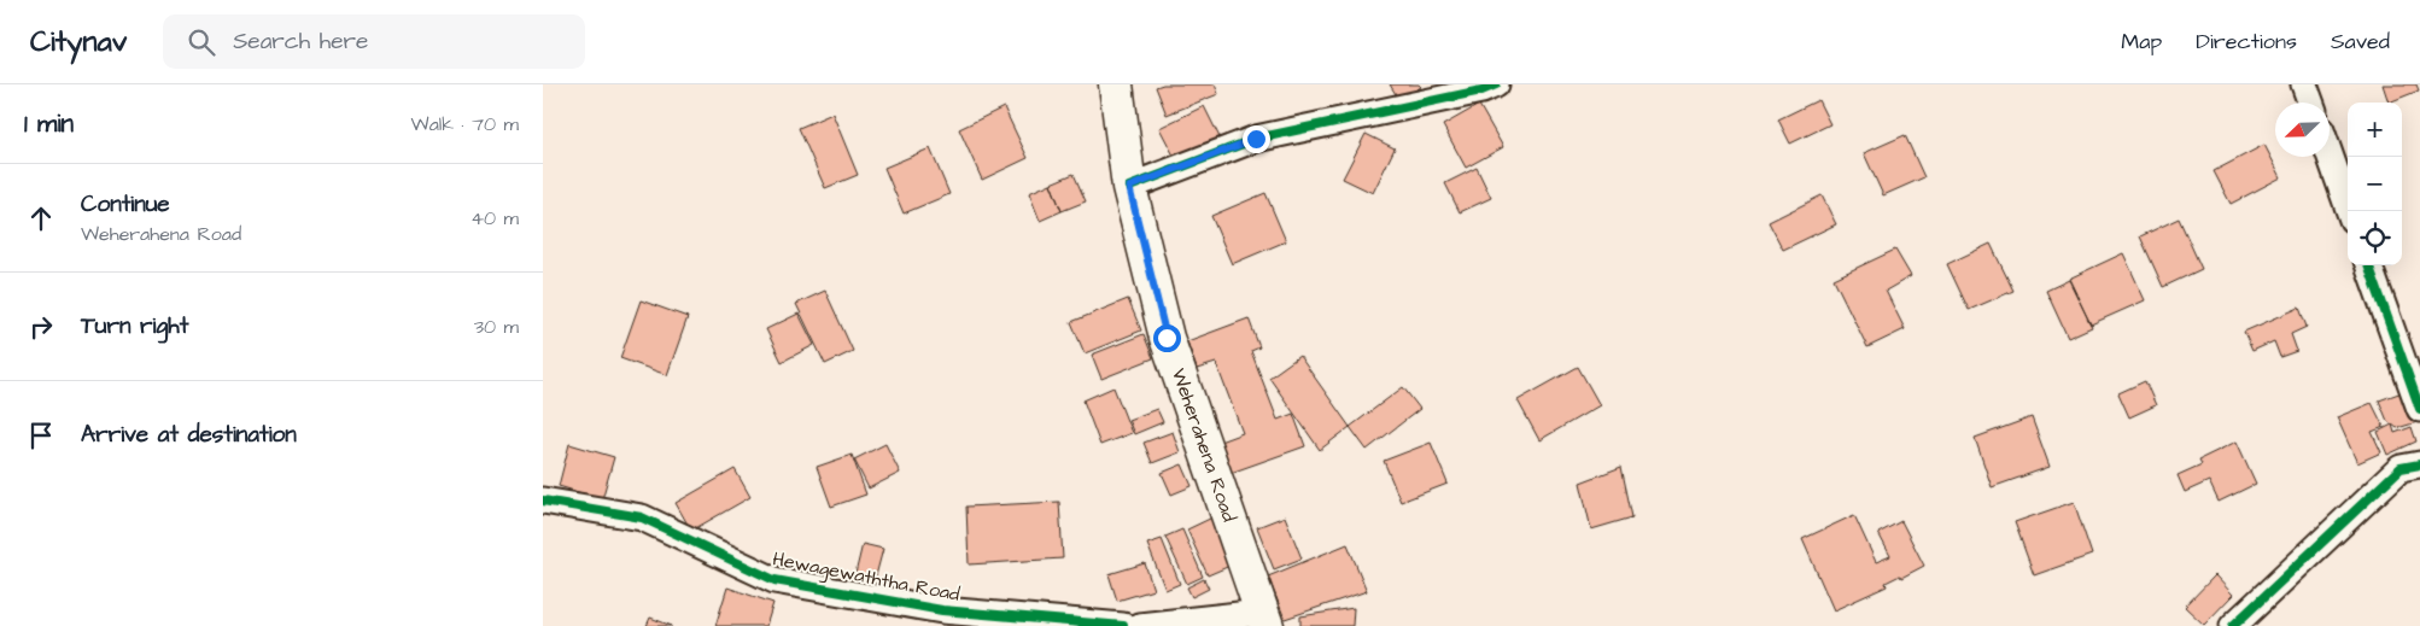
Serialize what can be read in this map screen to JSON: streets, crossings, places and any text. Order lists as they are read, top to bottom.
{
  "streets": {
    "main road": ["Weherahena Road"],
    "street": ["Hewagewaththa Road"]
  },
  "north": "bottom left",
  "page": {
    "header": "Citynav",
    "search": "Search here",
    "nav": ["Map", "Directions", "Saved"],
    "heading": ["1 min", "Walk · 70 m"],
    "map_buttons": ["+", "−"],
    "list": [
      ["Continue", "Weherahena Road", "40 m"],
      ["Turn right", "30 m"],
      "Arrive at destination"
    ]
  }
}
